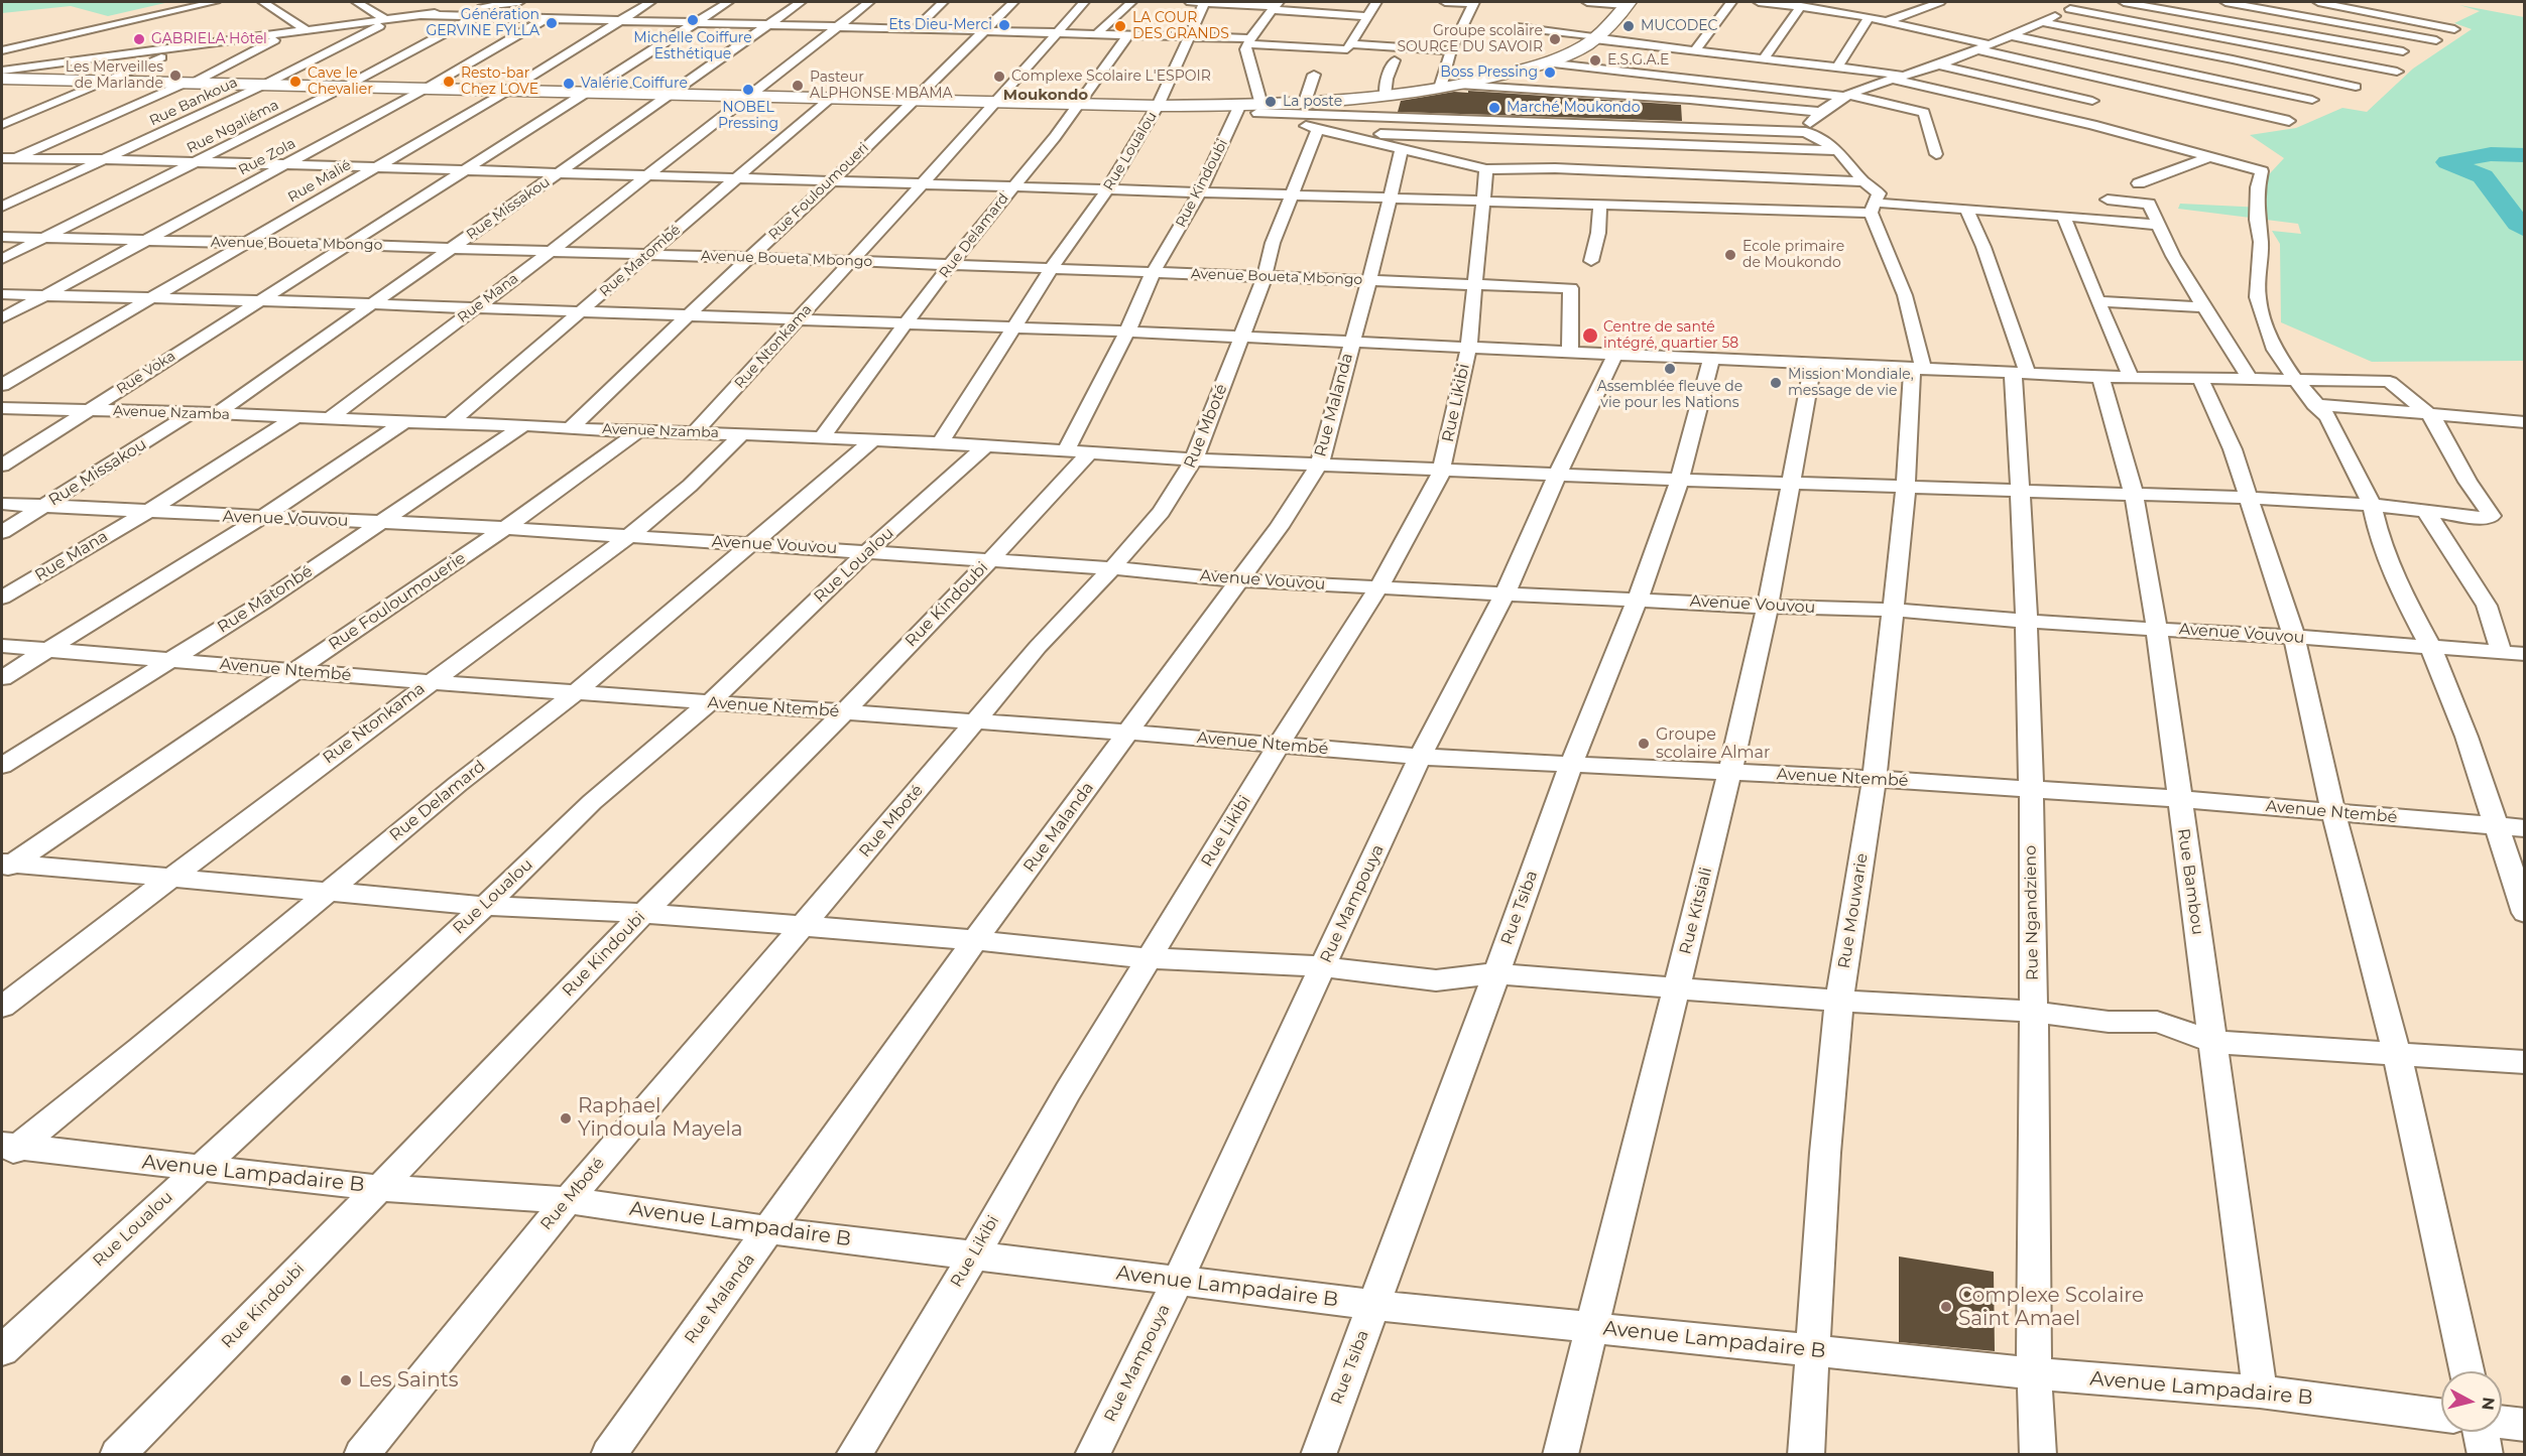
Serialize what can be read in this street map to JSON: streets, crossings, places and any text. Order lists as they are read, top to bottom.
{
  "streets": {
    "street": [
      "Rue Bankoua",
      "Rue Ngaliéma",
      "Rue Loualou",
      "Rue Zola",
      "Rue Malié",
      "Rue Kindoubi",
      "Rue Fouloumoueri",
      "Rue Missakou",
      "Rue Delamard",
      "Avenue Boueta Mbongo",
      "Rue Matombé",
      "Rue Mana",
      "Rue Ntonkama",
      "Rue Voka",
      "Rue Likibi",
      "Rue Malanda",
      "Avenue Nzamba",
      "Rue Mboté",
      "Avenue Vouvou",
      "Rue Matonbé",
      "Rue Fouloumouerie",
      "Avenue Ntembé",
      "Rue Bambou",
      "Rue Mampouya",
      "Rue Tsiba",
      "Rue Kitsiali",
      "Rue Mouwarie",
      "Rue Ngandzieno",
      "Avenue Lampadaire B"
    ]
  },
  "crossings": [
    ["Rue Ngaliéma", "Avenue Boueta Mbongo"],
    ["Rue Loualou", "Avenue Boueta Mbongo"],
    ["Rue Loualou", "Avenue Nzamba"],
    ["Rue Loualou", "Avenue Vouvou"],
    ["Rue Loualou", "Avenue Ntembé"],
    ["Rue Loualou", "Avenue Lampadaire B"],
    ["Rue Zola", "Avenue Boueta Mbongo"],
    ["Rue Malié", "Avenue Boueta Mbongo"],
    ["Rue Kindoubi", "Avenue Boueta Mbongo"],
    ["Rue Kindoubi", "Avenue Nzamba"],
    ["Rue Kindoubi", "Avenue Vouvou"],
    ["Rue Kindoubi", "Avenue Ntembé"],
    ["Rue Kindoubi", "Avenue Lampadaire B"],
    ["Rue Fouloumoueri", "Avenue Boueta Mbongo"],
    ["Rue Fouloumoueri", "Avenue Nzamba"],
    ["Rue Missakou", "Avenue Boueta Mbongo"],
    ["Rue Missakou", "Avenue Nzamba"],
    ["Rue Missakou", "Avenue Vouvou"],
    ["Rue Delamard", "Avenue Boueta Mbongo"],
    ["Rue Delamard", "Avenue Nzamba"],
    ["Rue Delamard", "Avenue Vouvou"],
    ["Rue Delamard", "Avenue Ntembé"],
    ["Rue Delamard", "Avenue Lampadaire B"],
    ["Avenue Boueta Mbongo", "Rue Matombé"],
    ["Avenue Boueta Mbongo", "Rue Mana"],
    ["Avenue Boueta Mbongo", "Rue Ntonkama"],
    ["Avenue Boueta Mbongo", "Rue Voka"],
    ["Avenue Boueta Mbongo", "Rue Likibi"],
    ["Avenue Boueta Mbongo", "Rue Malanda"],
    ["Avenue Boueta Mbongo", "Rue Mboté"],
    ["Rue Matombé", "Avenue Nzamba"],
    ["Rue Mana", "Avenue Nzamba"],
    ["Rue Mana", "Avenue Vouvou"],
    ["Rue Ntonkama", "Avenue Nzamba"],
    ["Rue Ntonkama", "Avenue Vouvou"],
    ["Rue Ntonkama", "Avenue Ntembé"],
    ["Rue Voka", "Avenue Nzamba"],
    ["Rue Likibi", "Avenue Nzamba"],
    ["Rue Likibi", "Avenue Vouvou"],
    ["Rue Likibi", "Avenue Ntembé"],
    ["Rue Likibi", "Avenue Lampadaire B"],
    ["Rue Malanda", "Avenue Nzamba"],
    ["Rue Malanda", "Avenue Vouvou"],
    ["Rue Malanda", "Avenue Ntembé"],
    ["Rue Malanda", "Avenue Lampadaire B"],
    ["Avenue Nzamba", "Rue Mboté"],
    ["Avenue Nzamba", "Rue Matonbé"],
    ["Avenue Nzamba", "Rue Fouloumouerie"],
    ["Avenue Nzamba", "Rue Bambou"],
    ["Avenue Nzamba", "Rue Mampouya"],
    ["Avenue Nzamba", "Rue Tsiba"],
    ["Avenue Nzamba", "Rue Kitsiali"],
    ["Avenue Nzamba", "Rue Mouwarie"],
    ["Avenue Nzamba", "Rue Ngandzieno"],
    ["Rue Mboté", "Avenue Vouvou"],
    ["Rue Mboté", "Avenue Ntembé"],
    ["Rue Mboté", "Avenue Lampadaire B"],
    ["Avenue Vouvou", "Rue Matonbé"],
    ["Avenue Vouvou", "Rue Fouloumouerie"],
    ["Avenue Vouvou", "Rue Bambou"],
    ["Avenue Vouvou", "Rue Mampouya"],
    ["Avenue Vouvou", "Rue Tsiba"],
    ["Avenue Vouvou", "Rue Kitsiali"],
    ["Avenue Vouvou", "Rue Mouwarie"],
    ["Avenue Vouvou", "Rue Ngandzieno"],
    ["Rue Matonbé", "Avenue Ntembé"],
    ["Rue Fouloumouerie", "Avenue Ntembé"],
    ["Avenue Ntembé", "Rue Bambou"],
    ["Avenue Ntembé", "Rue Mampouya"],
    ["Avenue Ntembé", "Rue Tsiba"],
    ["Avenue Ntembé", "Rue Kitsiali"],
    ["Avenue Ntembé", "Rue Mouwarie"],
    ["Avenue Ntembé", "Rue Ngandzieno"],
    ["Rue Bambou", "Avenue Lampadaire B"],
    ["Rue Mampouya", "Avenue Lampadaire B"],
    ["Rue Tsiba", "Avenue Lampadaire B"],
    ["Rue Kitsiali", "Avenue Lampadaire B"],
    ["Rue Mouwarie", "Avenue Lampadaire B"],
    ["Rue Ngandzieno", "Avenue Lampadaire B"]
  ],
  "districts": ["Moukondo"],
  "places": [
    "Michelle Coiffure Esthétique",
    "Génération GERVINE FYLLA",
    "Ets Dieu-Merci",
    "LA COUR DES GRANDS",
    "MUCODEC",
    "GABRIELA Hôtel",
    "Groupe scolaire SOURCE DU SAVOIR",
    "E.S.G.A.E",
    "Boss Pressing",
    "Les Merveilles de Marlande",
    "Complexe Scolaire L'ESPOIR",
    "Cave le Chevalier",
    "Resto-bar Chez LOVE",
    "Valérie Coiffure",
    "Pasteur ALPHONSE MBAMA",
    "NOBEL Pressing",
    "La poste",
    "Marché Moukondo",
    "Ecole primaire de Moukondo",
    "Centre de santé intégré, quartier 58",
    "Assemblée fleuve de vie pour les Nations",
    "Mission Mondiale, message de vie",
    "Groupe scolaire Almar",
    "Raphael Yindoula Mayela",
    "Complexe Scolaire Saint Amael",
    "Les Saints"
  ],
  "north": "right"
}
